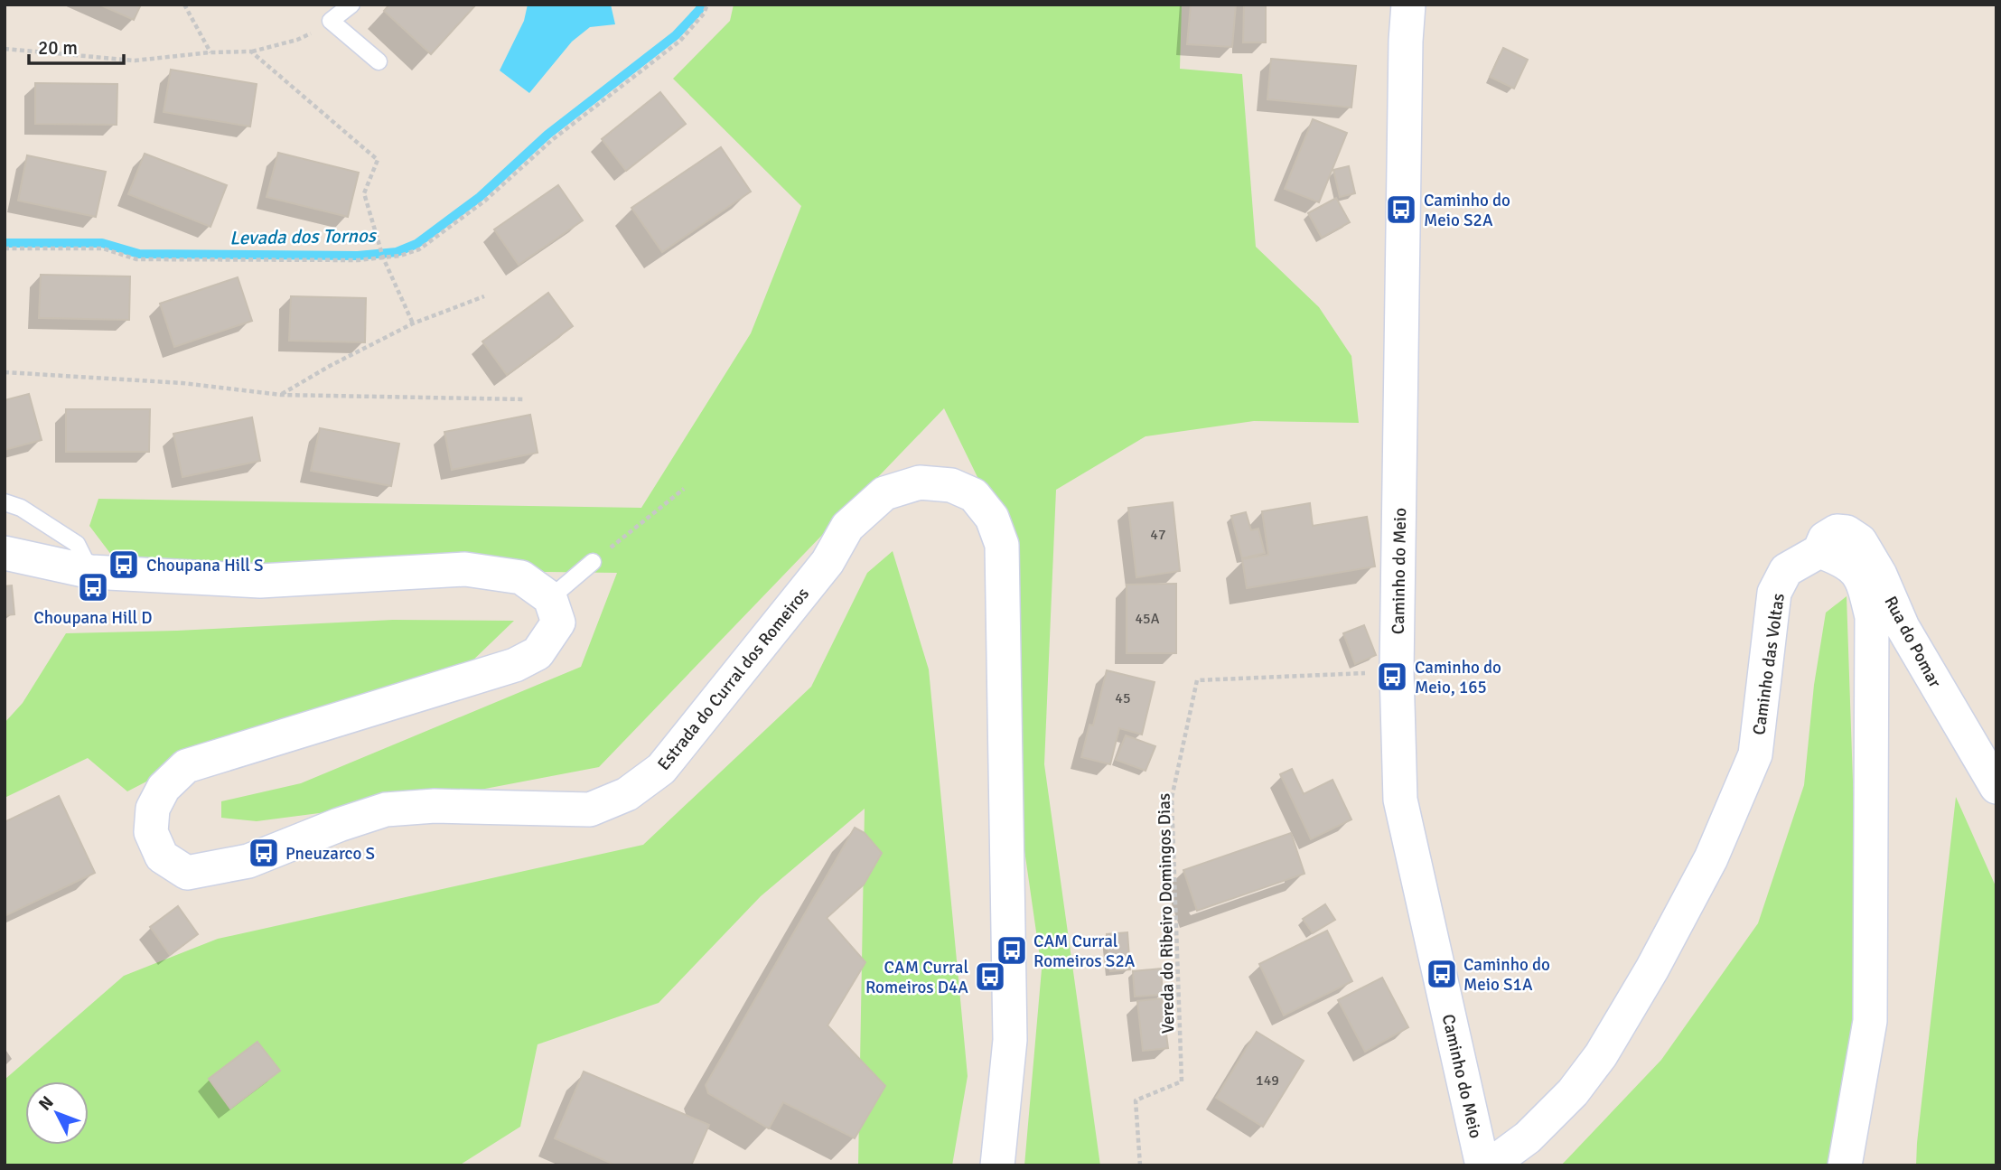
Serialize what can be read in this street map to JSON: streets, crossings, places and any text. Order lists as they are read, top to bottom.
{
  "streets": {
    "street": [
      "Caminho do Meio",
      "Rua do Pomar",
      "Caminho das Voltas",
      "Estrada do Curral dos Romeiros"
    ],
    "path": ["Vereda do Ribeiro Domingos Dias"]
  },
  "crossings": [
    ["Caminho do Meio", "Vereda do Ribeiro Domingos Dias"],
    ["Rua do Pomar", "Caminho das Voltas"]
  ],
  "water": ["Levada dos Tornos"],
  "places": {
    "bus stop": [
      "Caminho do Meio S2A",
      "Choupana Hill S",
      "Choupana Hill D",
      "Caminho do Meio, 165",
      "Pneuzarco S",
      "CAM Curral Romeiros S2A",
      "Caminho do Meio S1A",
      "CAM Curral Romeiros D4A"
    ]
  },
  "house_numbers": [
    "47",
    "45A",
    "45",
    "149"
  ],
  "scale_bar": "20 m",
  "north": "top left"
}
